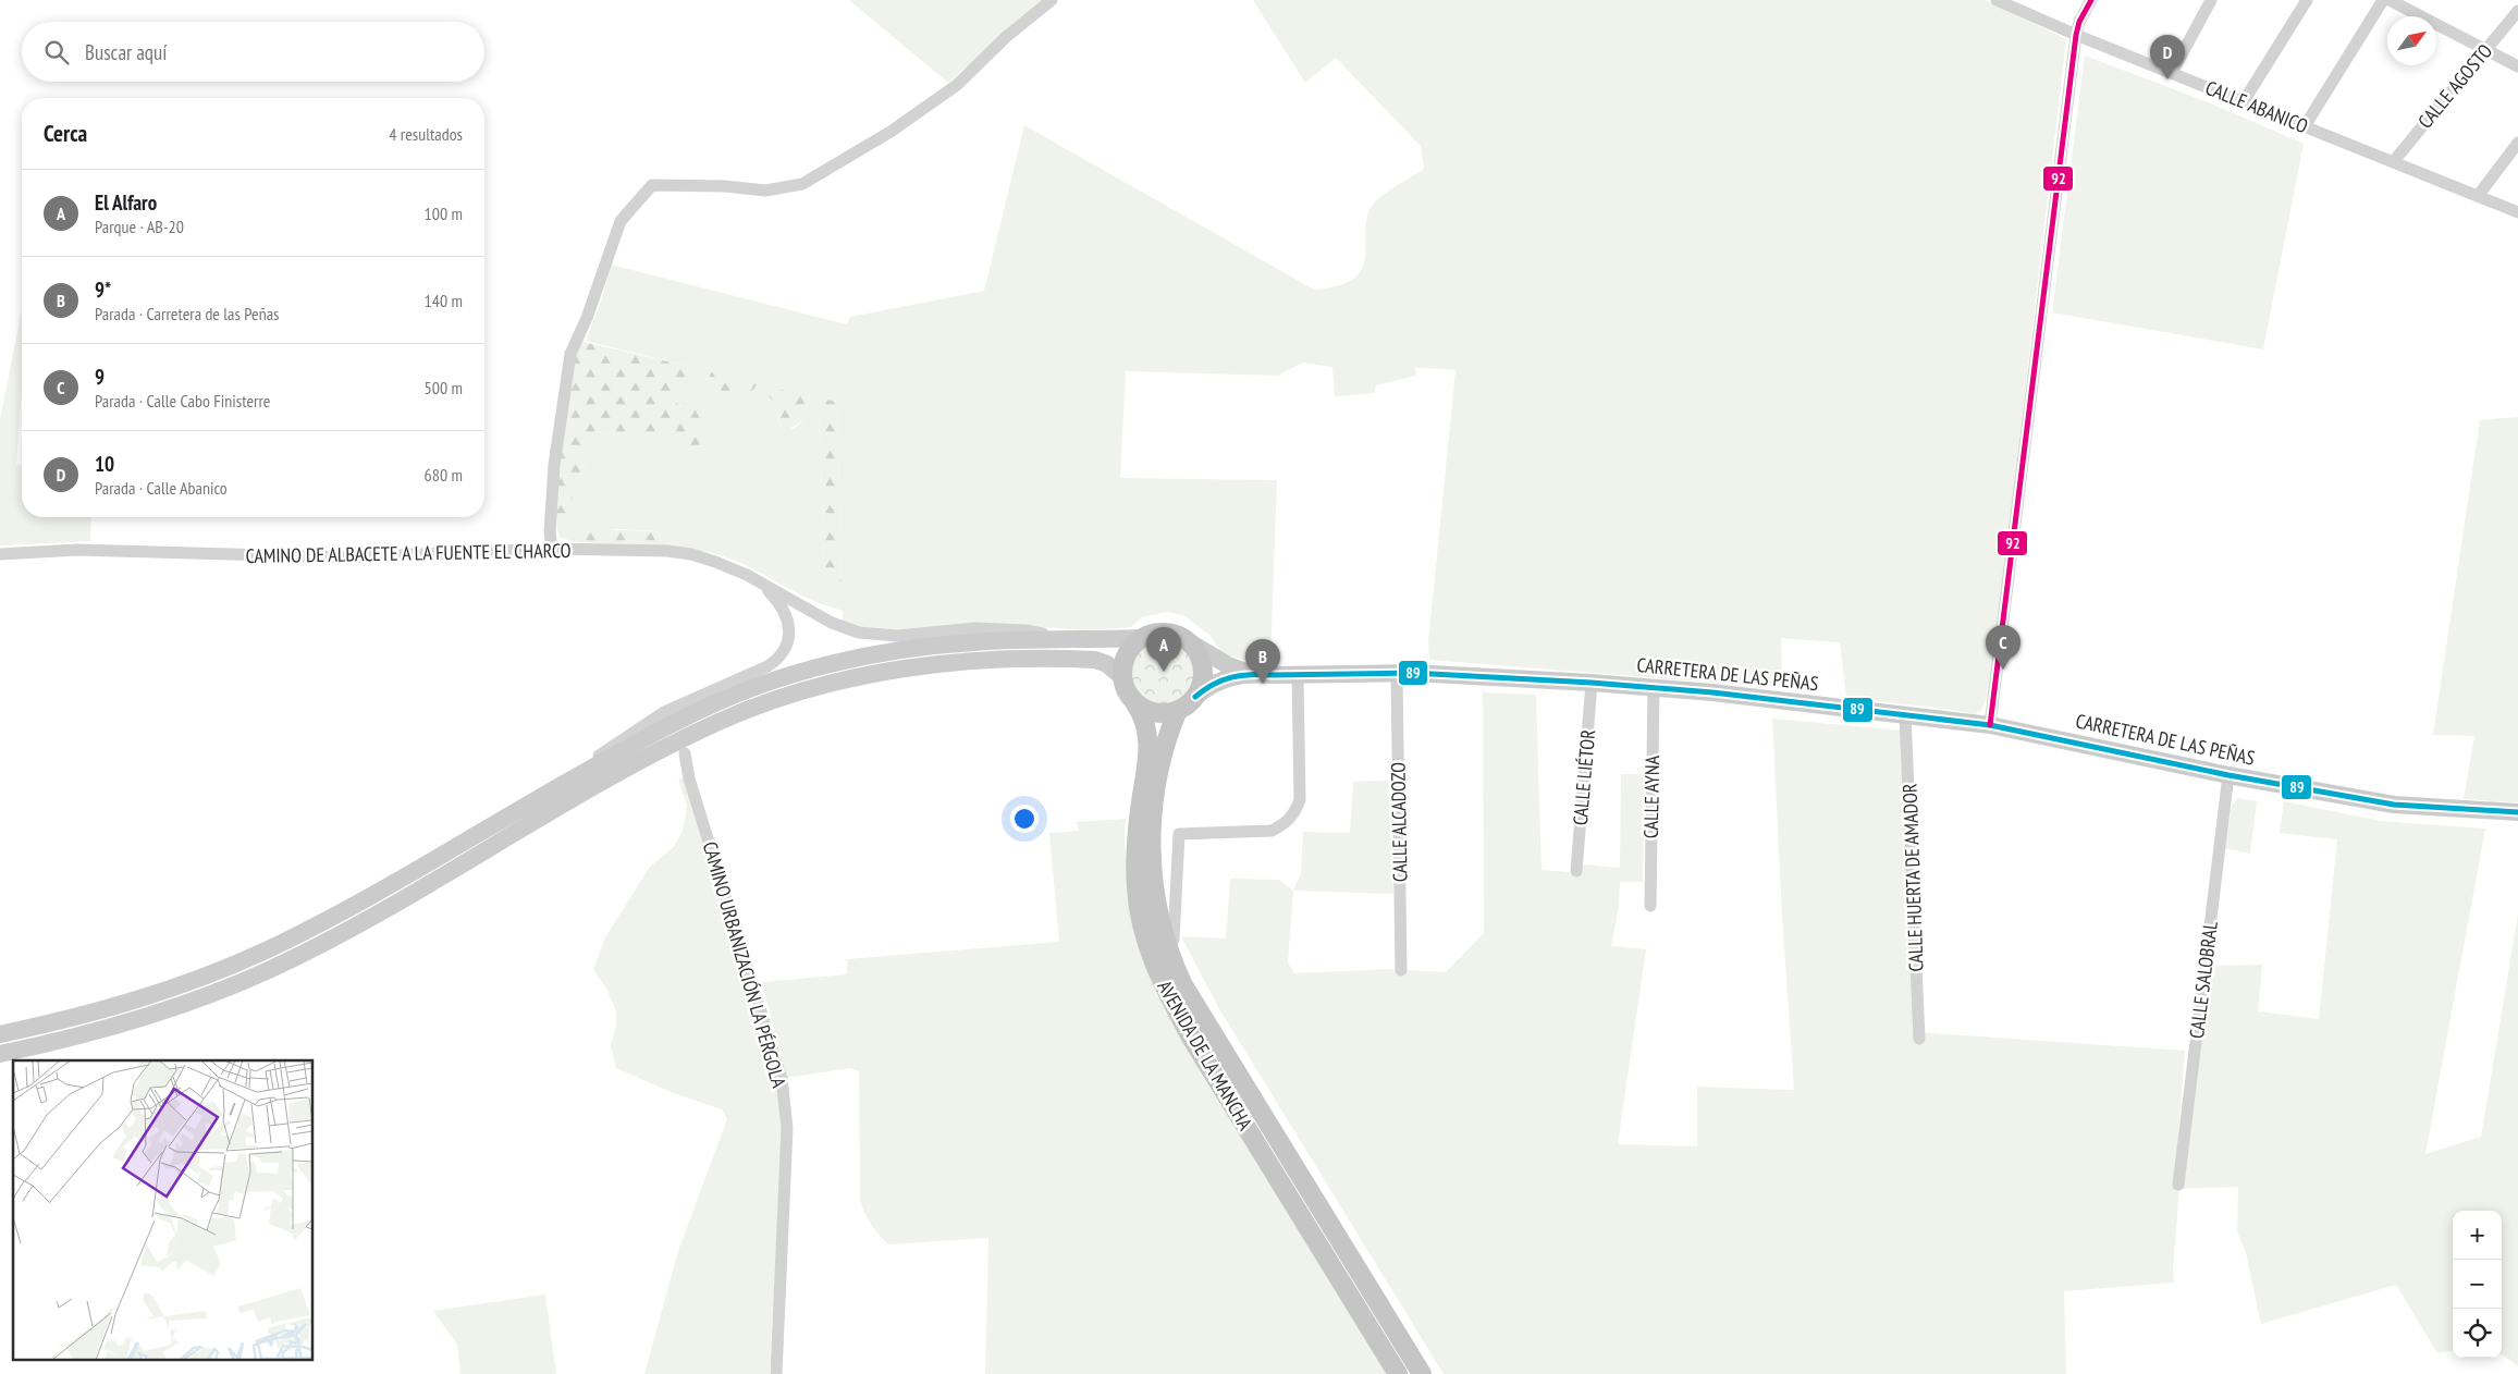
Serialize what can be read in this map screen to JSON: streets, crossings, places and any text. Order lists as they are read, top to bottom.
{
  "streets": {
    "main road": ["CARRETERA DE LAS PEÑAS", "AVENIDA DE LA MANCHA"],
    "street": [
      "CALLE AGOSTO",
      "CALLE ABANICO",
      "CAMINO DE ALBACETE A LA FUENTE EL CHARCO",
      "CALLE LIÉTOR",
      "CALLE AYNA",
      "CALLE ALCADOZO",
      "CALLE HUERTA DE AMADOR",
      "CAMINO URBANIZACIÓN LA PÉRGOLA",
      "CALLE SALOBRAL"
    ]
  },
  "crossings": [
    ["CALLE AGOSTO", "CALLE ABANICO"],
    ["CARRETERA DE LAS PEÑAS", "CALLE LIÉTOR"],
    ["CARRETERA DE LAS PEÑAS", "CALLE AYNA"],
    ["CARRETERA DE LAS PEÑAS", "CALLE ALCADOZO"],
    ["CARRETERA DE LAS PEÑAS", "CALLE HUERTA DE AMADOR"],
    ["CARRETERA DE LAS PEÑAS", "CALLE SALOBRAL"]
  ],
  "lines": ["transit line 92", "transit line 89"],
  "north": "top right",
  "page": {
    "search": "Buscar aquí",
    "pins": [
      "D",
      "C",
      "A",
      "B"
    ],
    "heading": ["Cerca", "4 resultados"],
    "list": [
      {
        "mark": "A",
        "name": "El Alfaro",
        "note": "Parque · AB-20",
        "value": "100 m"
      },
      {
        "mark": "B",
        "name": "9*",
        "note": "Parada · Carretera de las Peñas",
        "value": "140 m"
      },
      {
        "mark": "C",
        "name": "9",
        "note": "Parada · Calle Cabo Finisterre",
        "value": "500 m"
      },
      {
        "mark": "D",
        "name": "10",
        "note": "Parada · Calle Abanico",
        "value": "680 m"
      }
    ],
    "map_buttons": ["+", "−"]
  }
}
